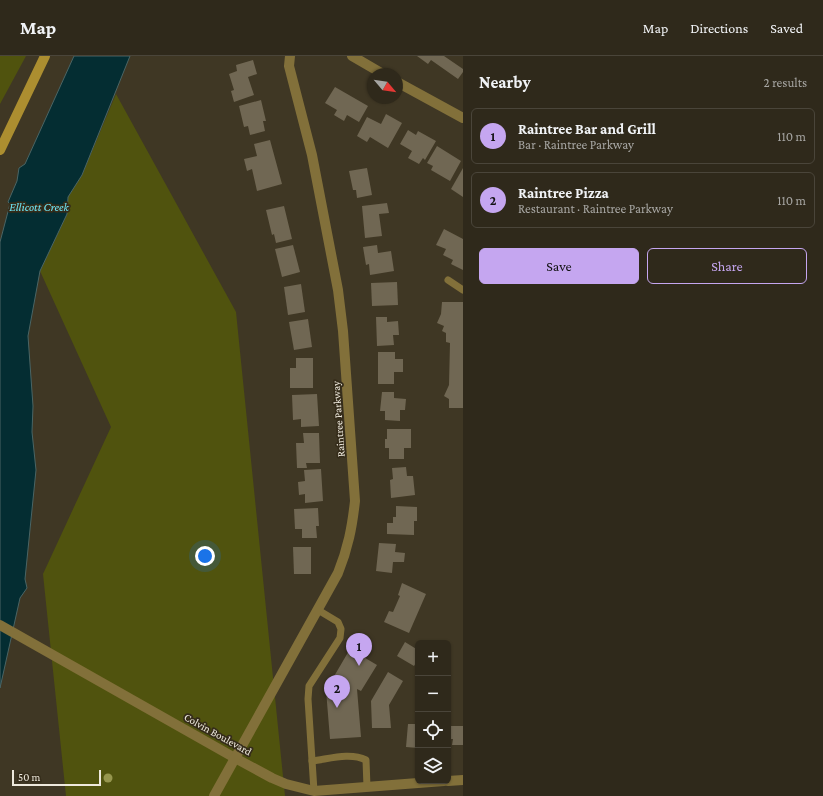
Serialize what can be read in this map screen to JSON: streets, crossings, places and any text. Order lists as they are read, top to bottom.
{
  "streets": {
    "street": ["Raintree Parkway", "Colvin Boulevard"]
  },
  "crossings": [
    ["Raintree Parkway", "Colvin Boulevard"]
  ],
  "water": ["Ellicott Creek"],
  "scale_bar": "50 m",
  "north": "bottom right",
  "page": {
    "header": "Map",
    "nav": ["Map", "Directions", "Saved"],
    "heading": ["Nearby", "2 results"],
    "list": [
      {
        "mark": "1",
        "name": "Raintree Bar and Grill",
        "note": "Bar · Raintree Parkway",
        "value": "110 m"
      },
      {
        "mark": "2",
        "name": "Raintree Pizza",
        "note": "Restaurant · Raintree Parkway",
        "value": "110 m"
      }
    ],
    "buttons": ["Save", "Share"],
    "pins": ["1", "2"],
    "map_buttons": ["+", "−"],
    "scale": "50 m"
  }
}
